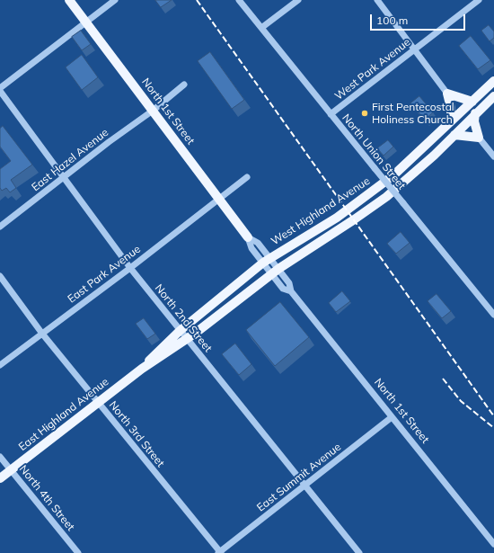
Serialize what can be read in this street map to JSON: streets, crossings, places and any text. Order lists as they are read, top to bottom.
{
  "streets": {
    "main road": ["North 1st Street", "West Highland Avenue", "East Highland Avenue"],
    "street": [
      "West Park Avenue",
      "North Union Street",
      "East Hazel Avenue",
      "East Park Avenue",
      "North 2nd Street",
      "North 3rd Street",
      "East Summit Avenue",
      "North 4th Street"
    ]
  },
  "crossings": [
    ["West Park Avenue", "North Union Street"],
    ["North 1st Street", "East Hazel Avenue"],
    ["North 1st Street", "West Highland Avenue"],
    ["North 1st Street", "East Park Avenue"],
    ["North 1st Street", "East Highland Avenue"],
    ["North 1st Street", "East Summit Avenue"],
    ["East Hazel Avenue", "North 2nd Street"],
    ["West Highland Avenue", "East Highland Avenue"],
    ["East Park Avenue", "North 2nd Street"],
    ["East Park Avenue", "North 3rd Street"],
    ["North 2nd Street", "East Highland Avenue"],
    ["North 2nd Street", "East Summit Avenue"],
    ["East Highland Avenue", "North 3rd Street"],
    ["East Highland Avenue", "North 4th Street"],
    ["North 3rd Street", "East Summit Avenue"]
  ],
  "places": ["First Pentecostal Holiness Church"],
  "scale_bar": "100 m"
}
